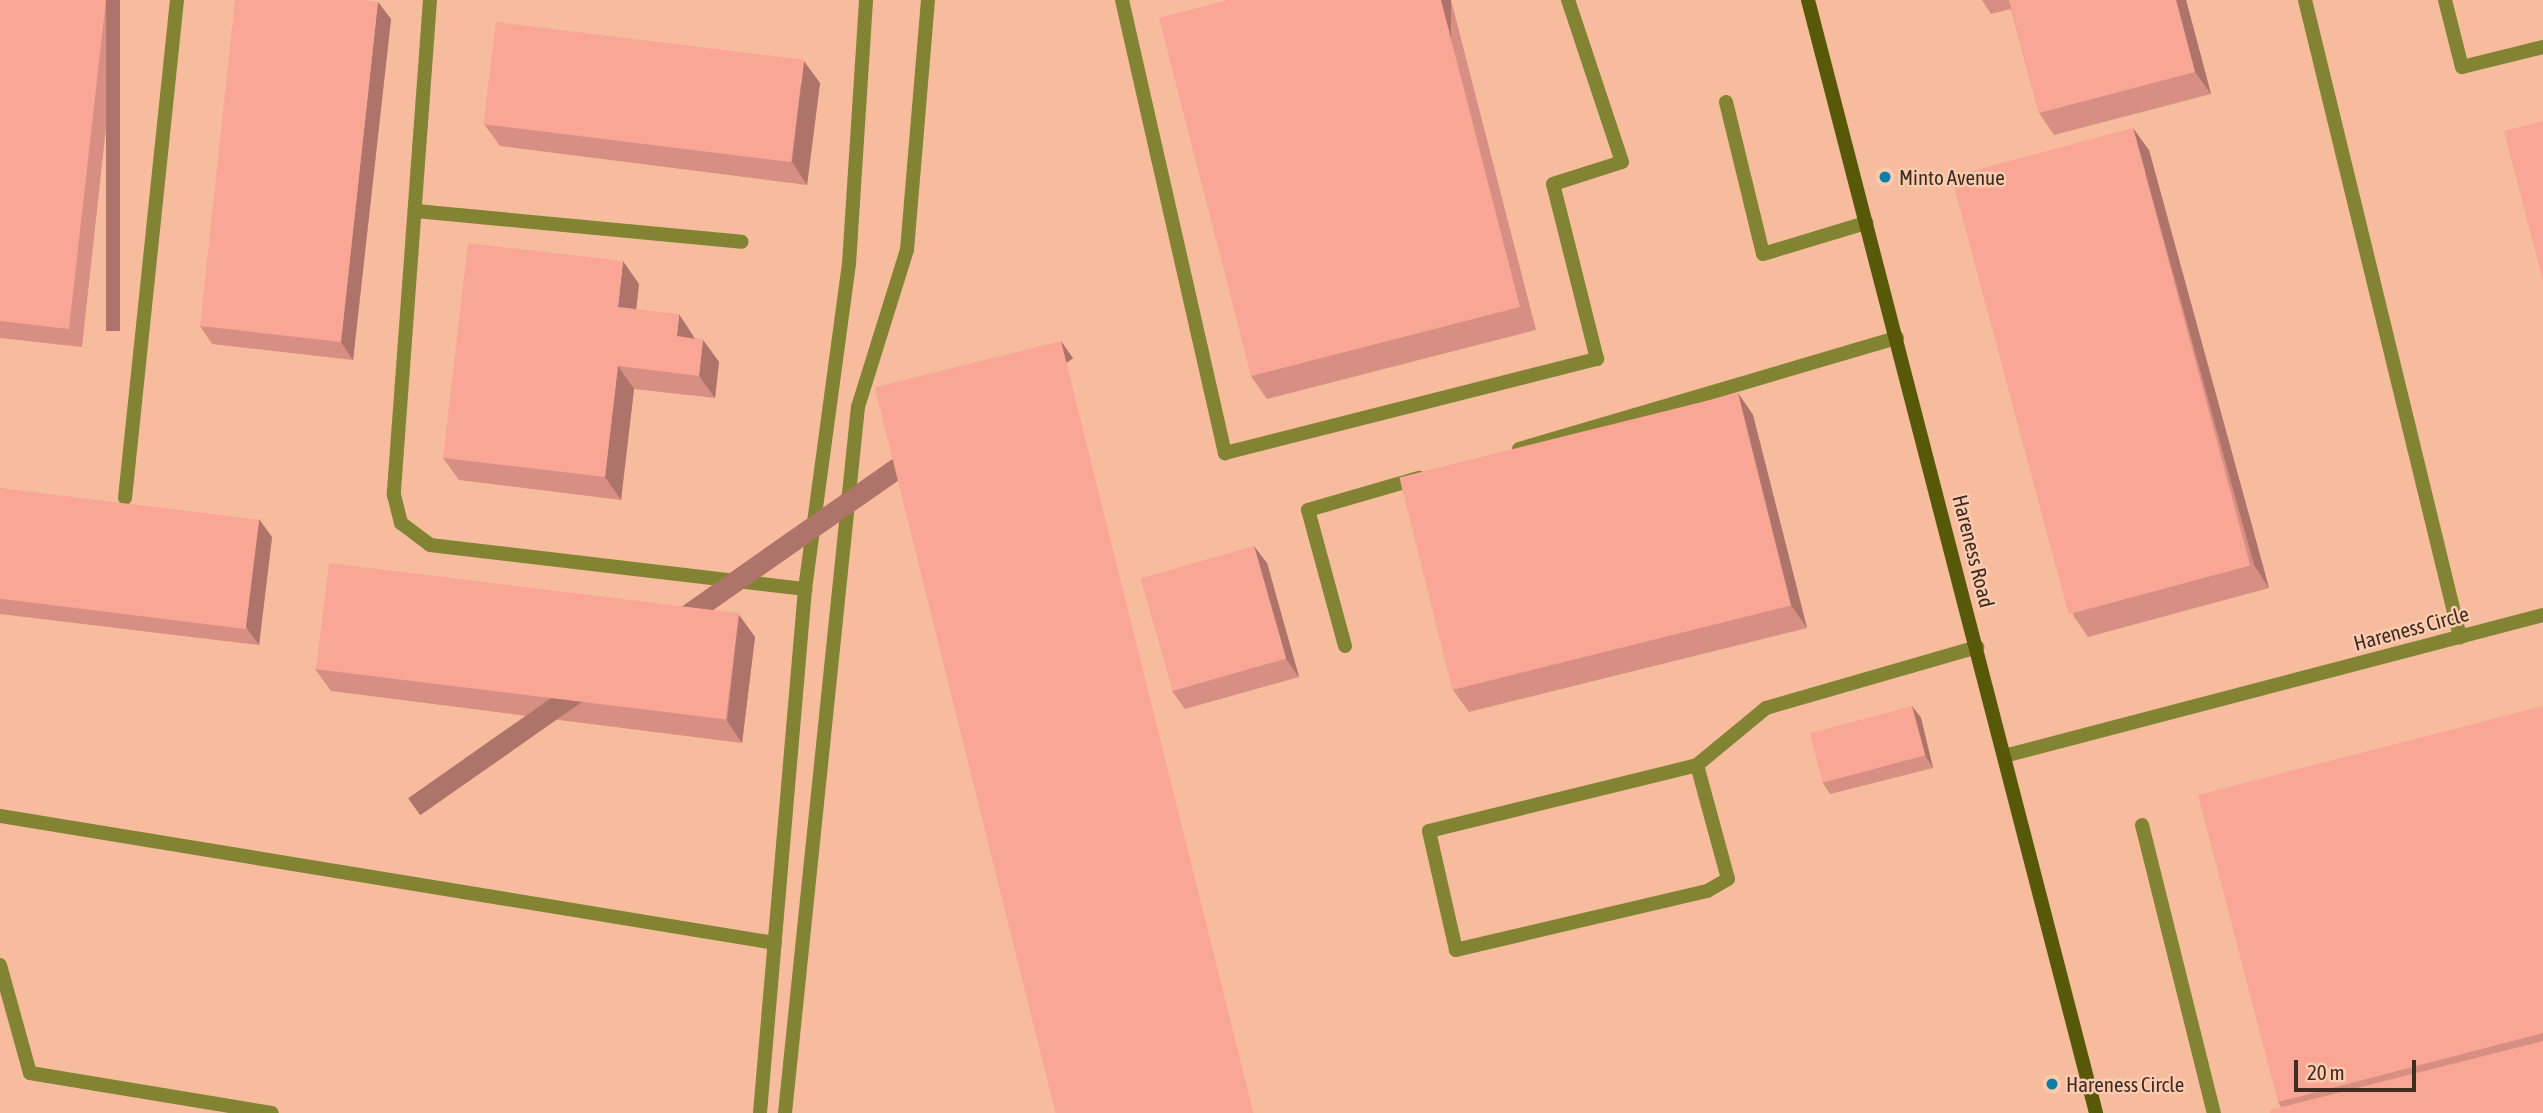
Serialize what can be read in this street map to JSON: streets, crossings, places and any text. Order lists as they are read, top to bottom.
{
  "streets": {
    "main road": ["Hareness Road"],
    "street": ["Hareness Circle"]
  },
  "crossings": [
    ["Hareness Road", "Hareness Circle"]
  ],
  "places": ["Minto Avenue", "Hareness Circle"],
  "scale_bar": "20 m"
}
